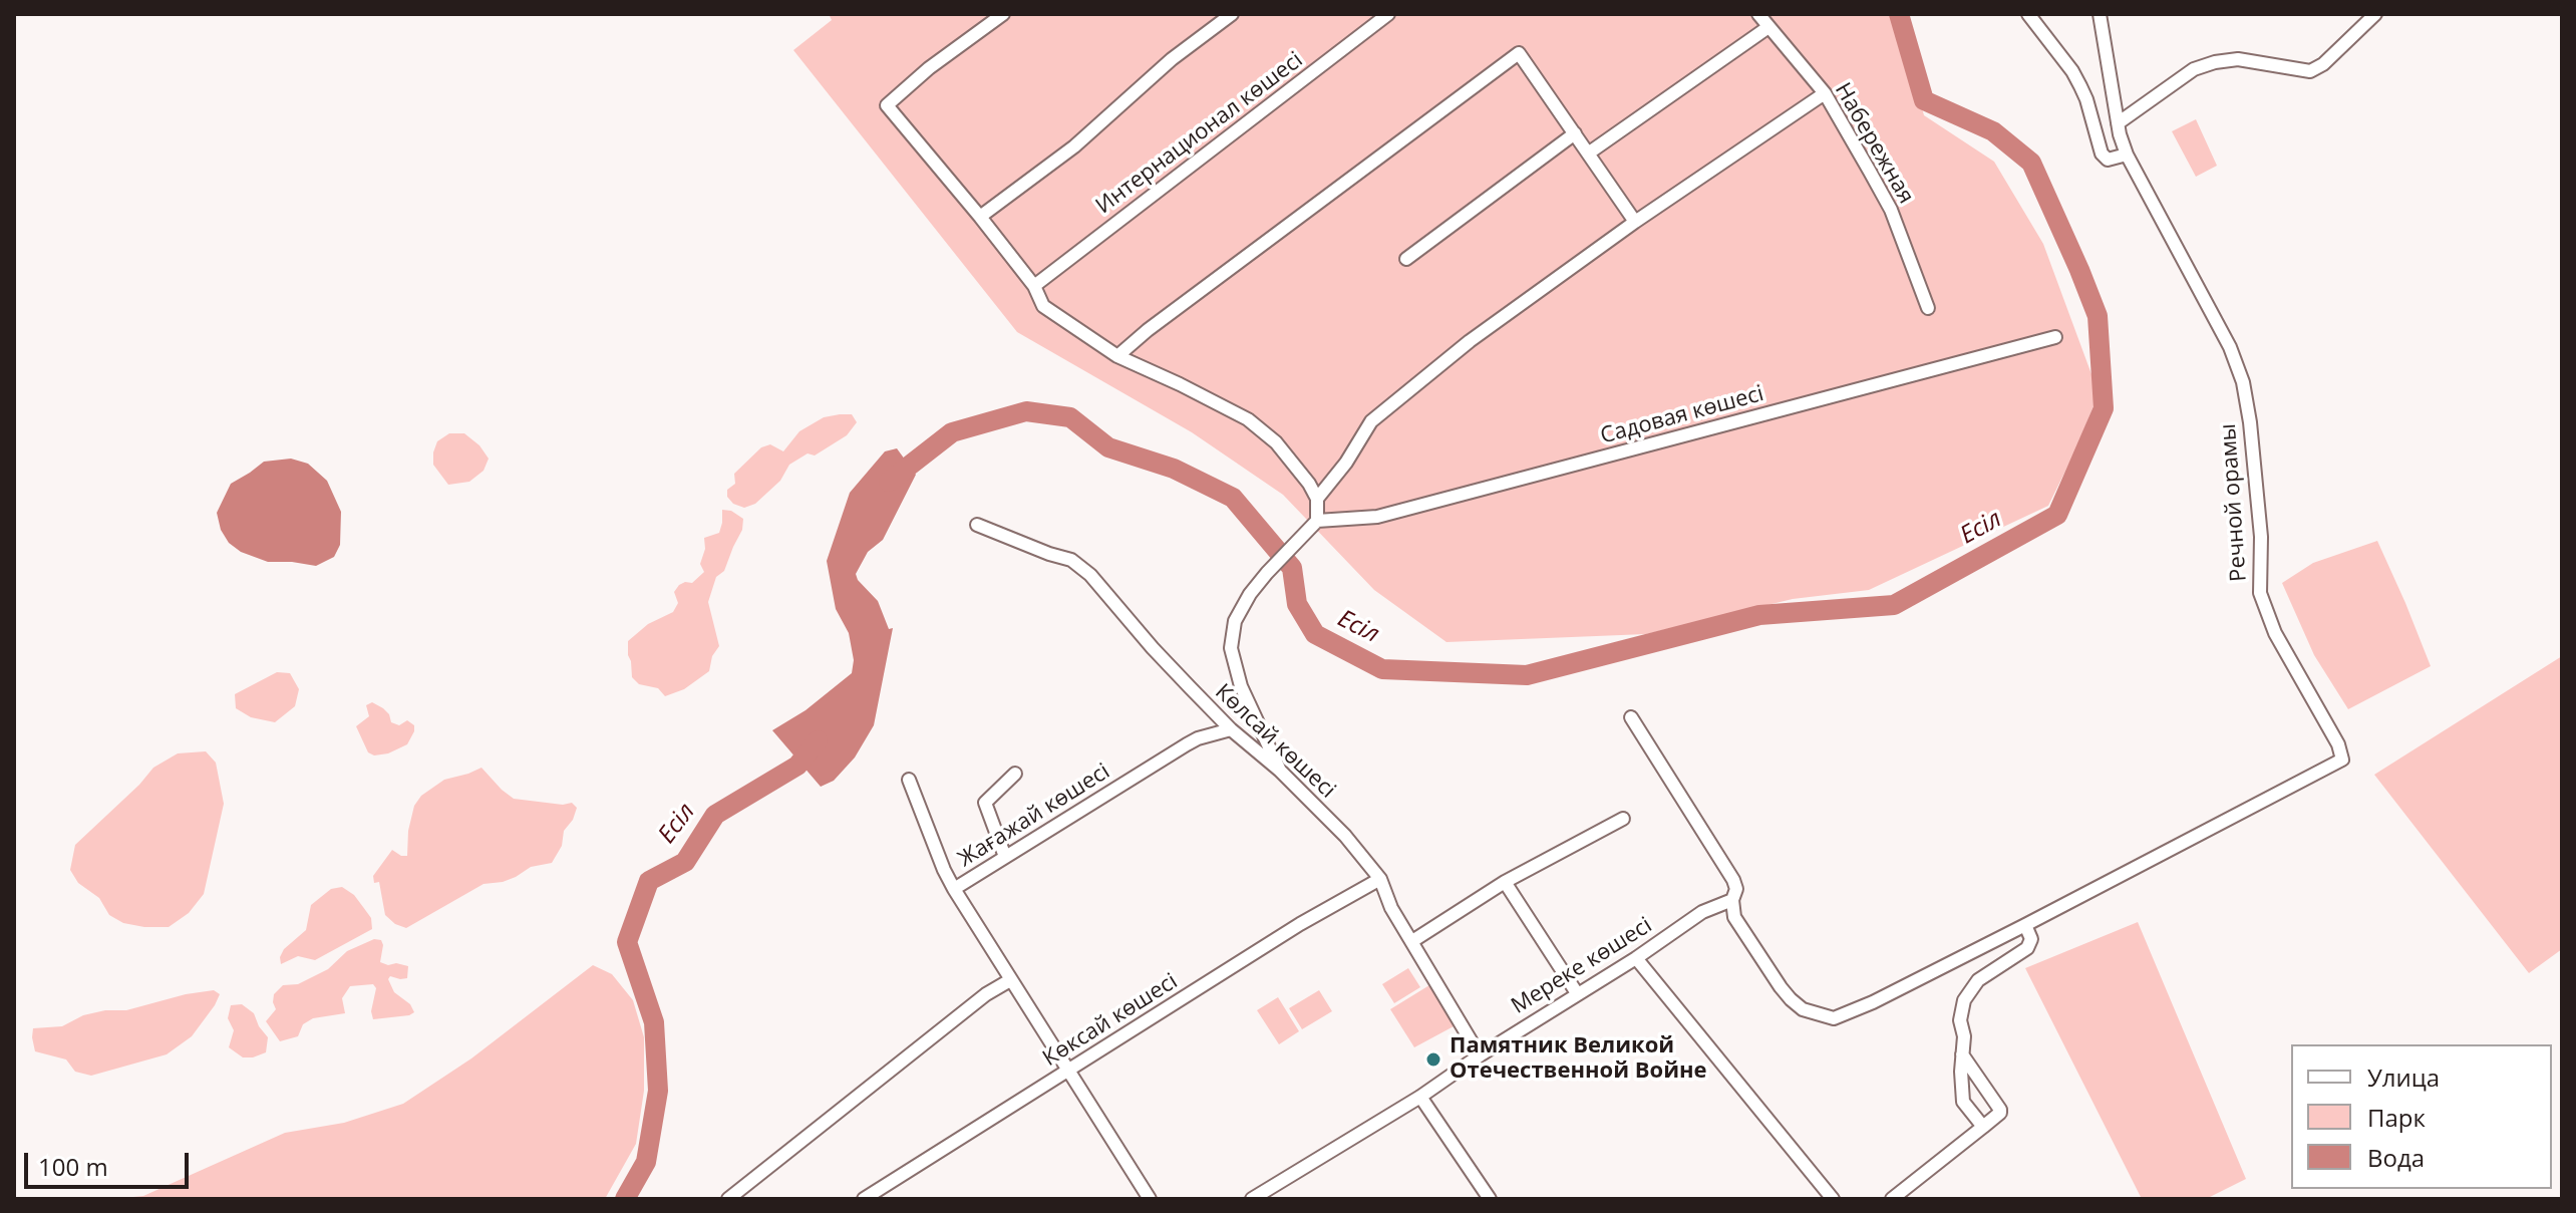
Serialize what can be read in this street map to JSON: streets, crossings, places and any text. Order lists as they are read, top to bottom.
{
  "streets": {
    "street": [
      "Интернационал көшесі",
      "Набережная",
      "Садовая көшесі",
      "Речной орамы",
      "Көлсай көшесі",
      "Жағажай көшесі",
      "Мереке көшесі",
      "Көксай көшесі"
    ]
  },
  "crossings": [
    ["Речной орамы", "Мереке көшесі"],
    ["Көлсай көшесі", "Жағажай көшесі"],
    ["Көлсай көшесі", "Мереке көшесі"],
    ["Көлсай көшесі", "Көксай көшесі"],
    ["Жағажай көшесі", "Көксай көшесі"]
  ],
  "water": ["Есіл"],
  "places": ["Памятник Великой Отечественной Войне"],
  "legend": ["Улица", "Парк", "Вода"],
  "scale_bar": "100 m"
}
